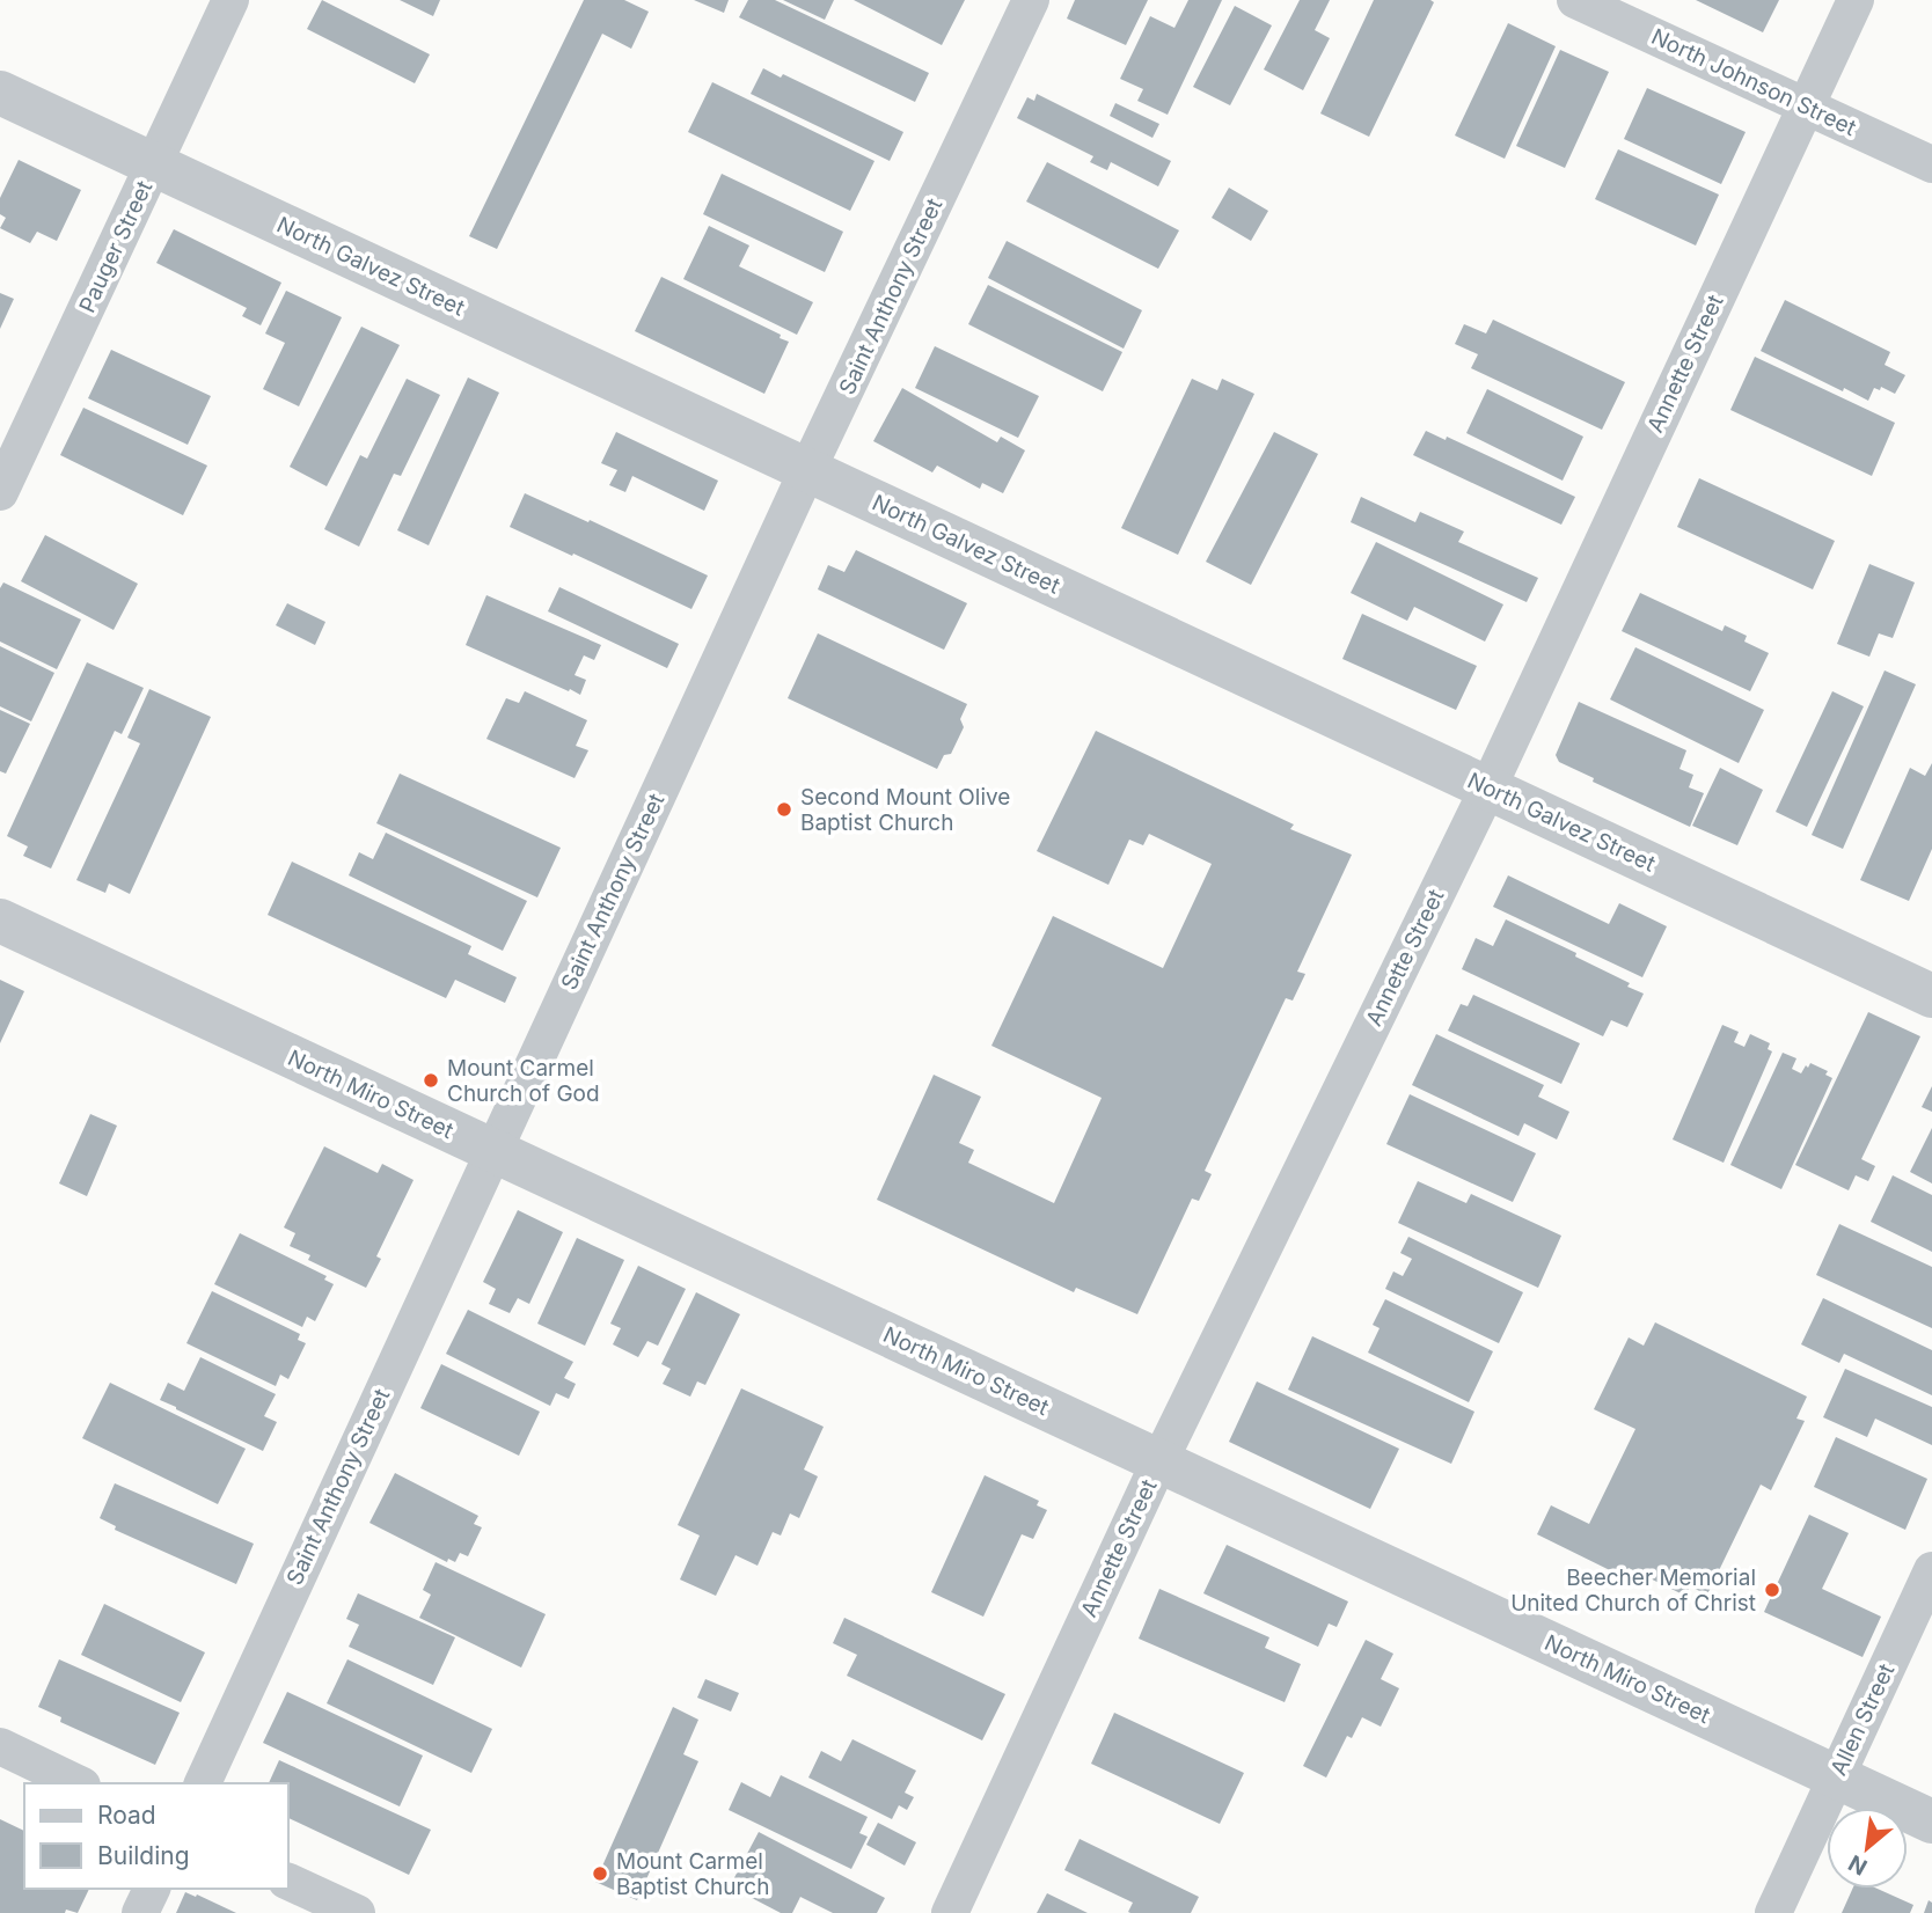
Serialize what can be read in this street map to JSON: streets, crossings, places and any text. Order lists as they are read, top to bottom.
{
  "streets": {
    "street": [
      "North Johnson Street",
      "Pauger Street",
      "North Galvez Street",
      "Saint Anthony Street",
      "Annette Street",
      "North Miro Street",
      "Allen Street"
    ]
  },
  "crossings": [
    ["North Johnson Street", "Annette Street"],
    ["Pauger Street", "North Galvez Street"],
    ["North Galvez Street", "Saint Anthony Street"],
    ["North Galvez Street", "Annette Street"],
    ["Saint Anthony Street", "North Miro Street"],
    ["Annette Street", "North Miro Street"],
    ["North Miro Street", "Allen Street"]
  ],
  "places": [
    "Second Mount Olive Baptist Church",
    "Mount Carmel Church of God",
    "Beecher Memorial United Church of Christ",
    "Mount Carmel Baptist Church"
  ],
  "legend": ["Road", "Building"],
  "north": "bottom left"
}
